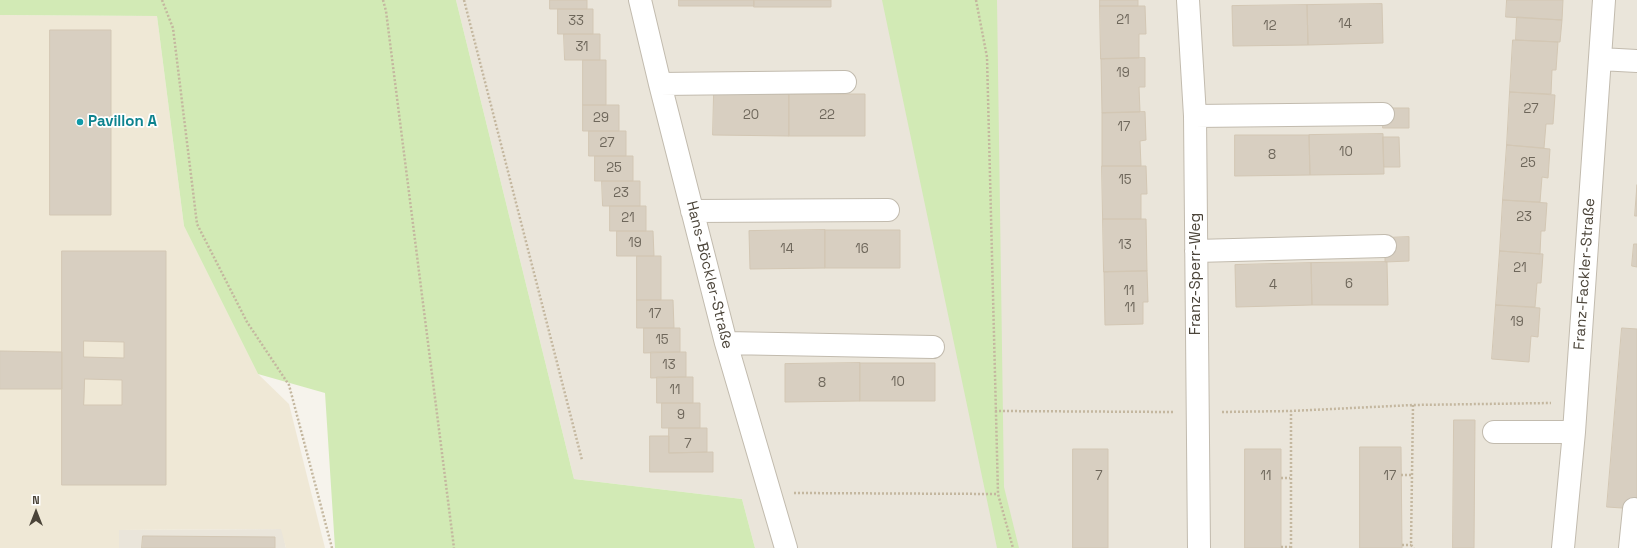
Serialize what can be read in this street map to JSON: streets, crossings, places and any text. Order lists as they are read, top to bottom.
{
  "streets": {
    "street": ["Franz-Sperr-Weg", "Franz-Fackler-Straße", "Hans-Böckler-Straße"]
  },
  "places": ["Pavillon A"],
  "house_numbers": [
    "21",
    "33",
    "14",
    "12",
    "31",
    "19",
    "27",
    "20",
    "22",
    "29",
    "17",
    "27",
    "10",
    "8",
    "25",
    "25",
    "15",
    "23",
    "23",
    "21",
    "19",
    "13",
    "14",
    "16",
    "21",
    "6",
    "4",
    "11",
    "11",
    "17",
    "19",
    "15",
    "13",
    "10",
    "8",
    "11",
    "9",
    "7",
    "7",
    "11",
    "17"
  ],
  "north": "top"
}
